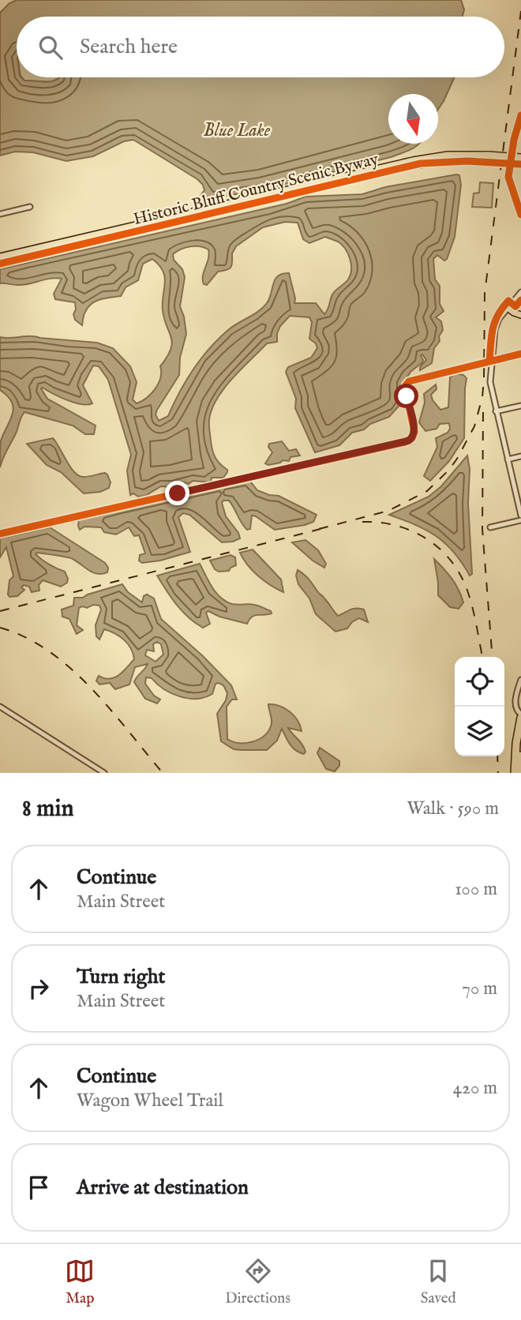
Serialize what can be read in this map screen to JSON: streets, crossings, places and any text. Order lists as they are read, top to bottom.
{
  "streets": {
    "main road": ["Historic Bluff Country Scenic Byway"]
  },
  "water": ["Blue Lake"],
  "north": "bottom",
  "page": {
    "search": "Search here",
    "heading": ["8 min", "Walk · 590 m"],
    "list": [
      ["Continue", "Main Street", "100 m"],
      ["Turn right", "Main Street", "70 m"],
      ["Continue", "Wagon Wheel Trail", "420 m"],
      "Arrive at destination"
    ],
    "nav": ["Map", "Directions", "Saved"]
  }
}
